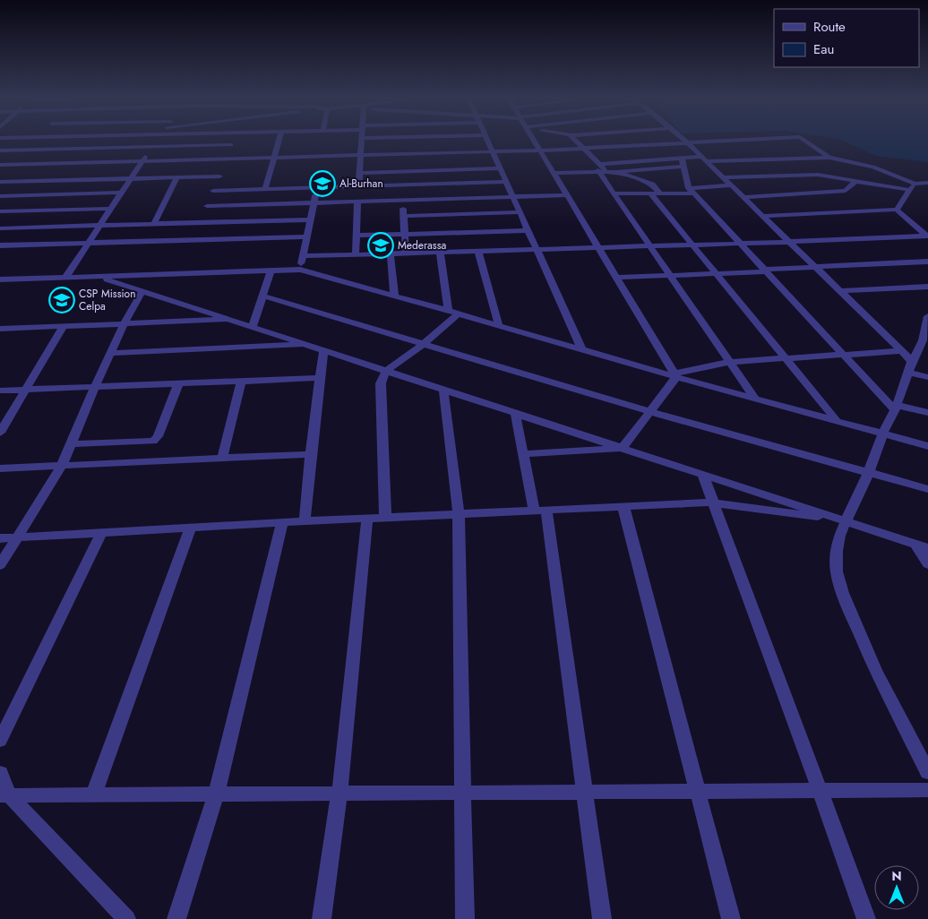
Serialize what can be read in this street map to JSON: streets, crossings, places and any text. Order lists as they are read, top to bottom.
{
  "places": {
    "school or university": ["Al-Burhan", "Mederassa", "CSP Mission Celpa"]
  },
  "legend": ["Route", "Eau"],
  "north": "top"
}
